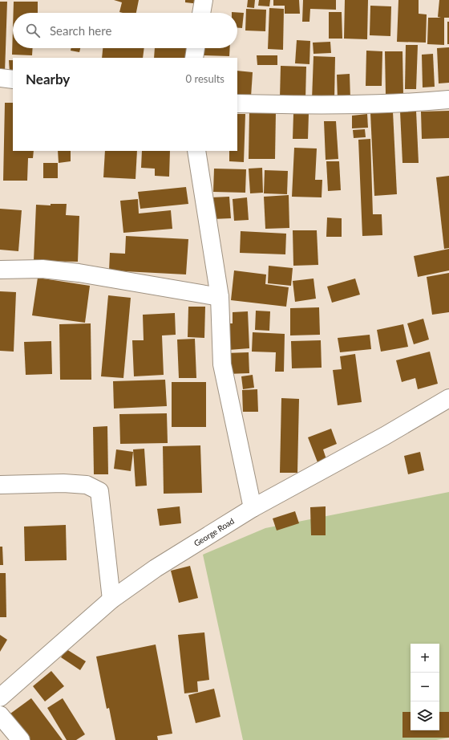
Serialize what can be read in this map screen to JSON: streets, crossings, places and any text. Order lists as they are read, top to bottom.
{
  "streets": {
    "street": ["George Road"]
  },
  "page": {
    "search": "Search here",
    "heading": ["Nearby", "0 results"],
    "map_buttons": ["+", "−"]
  }
}
